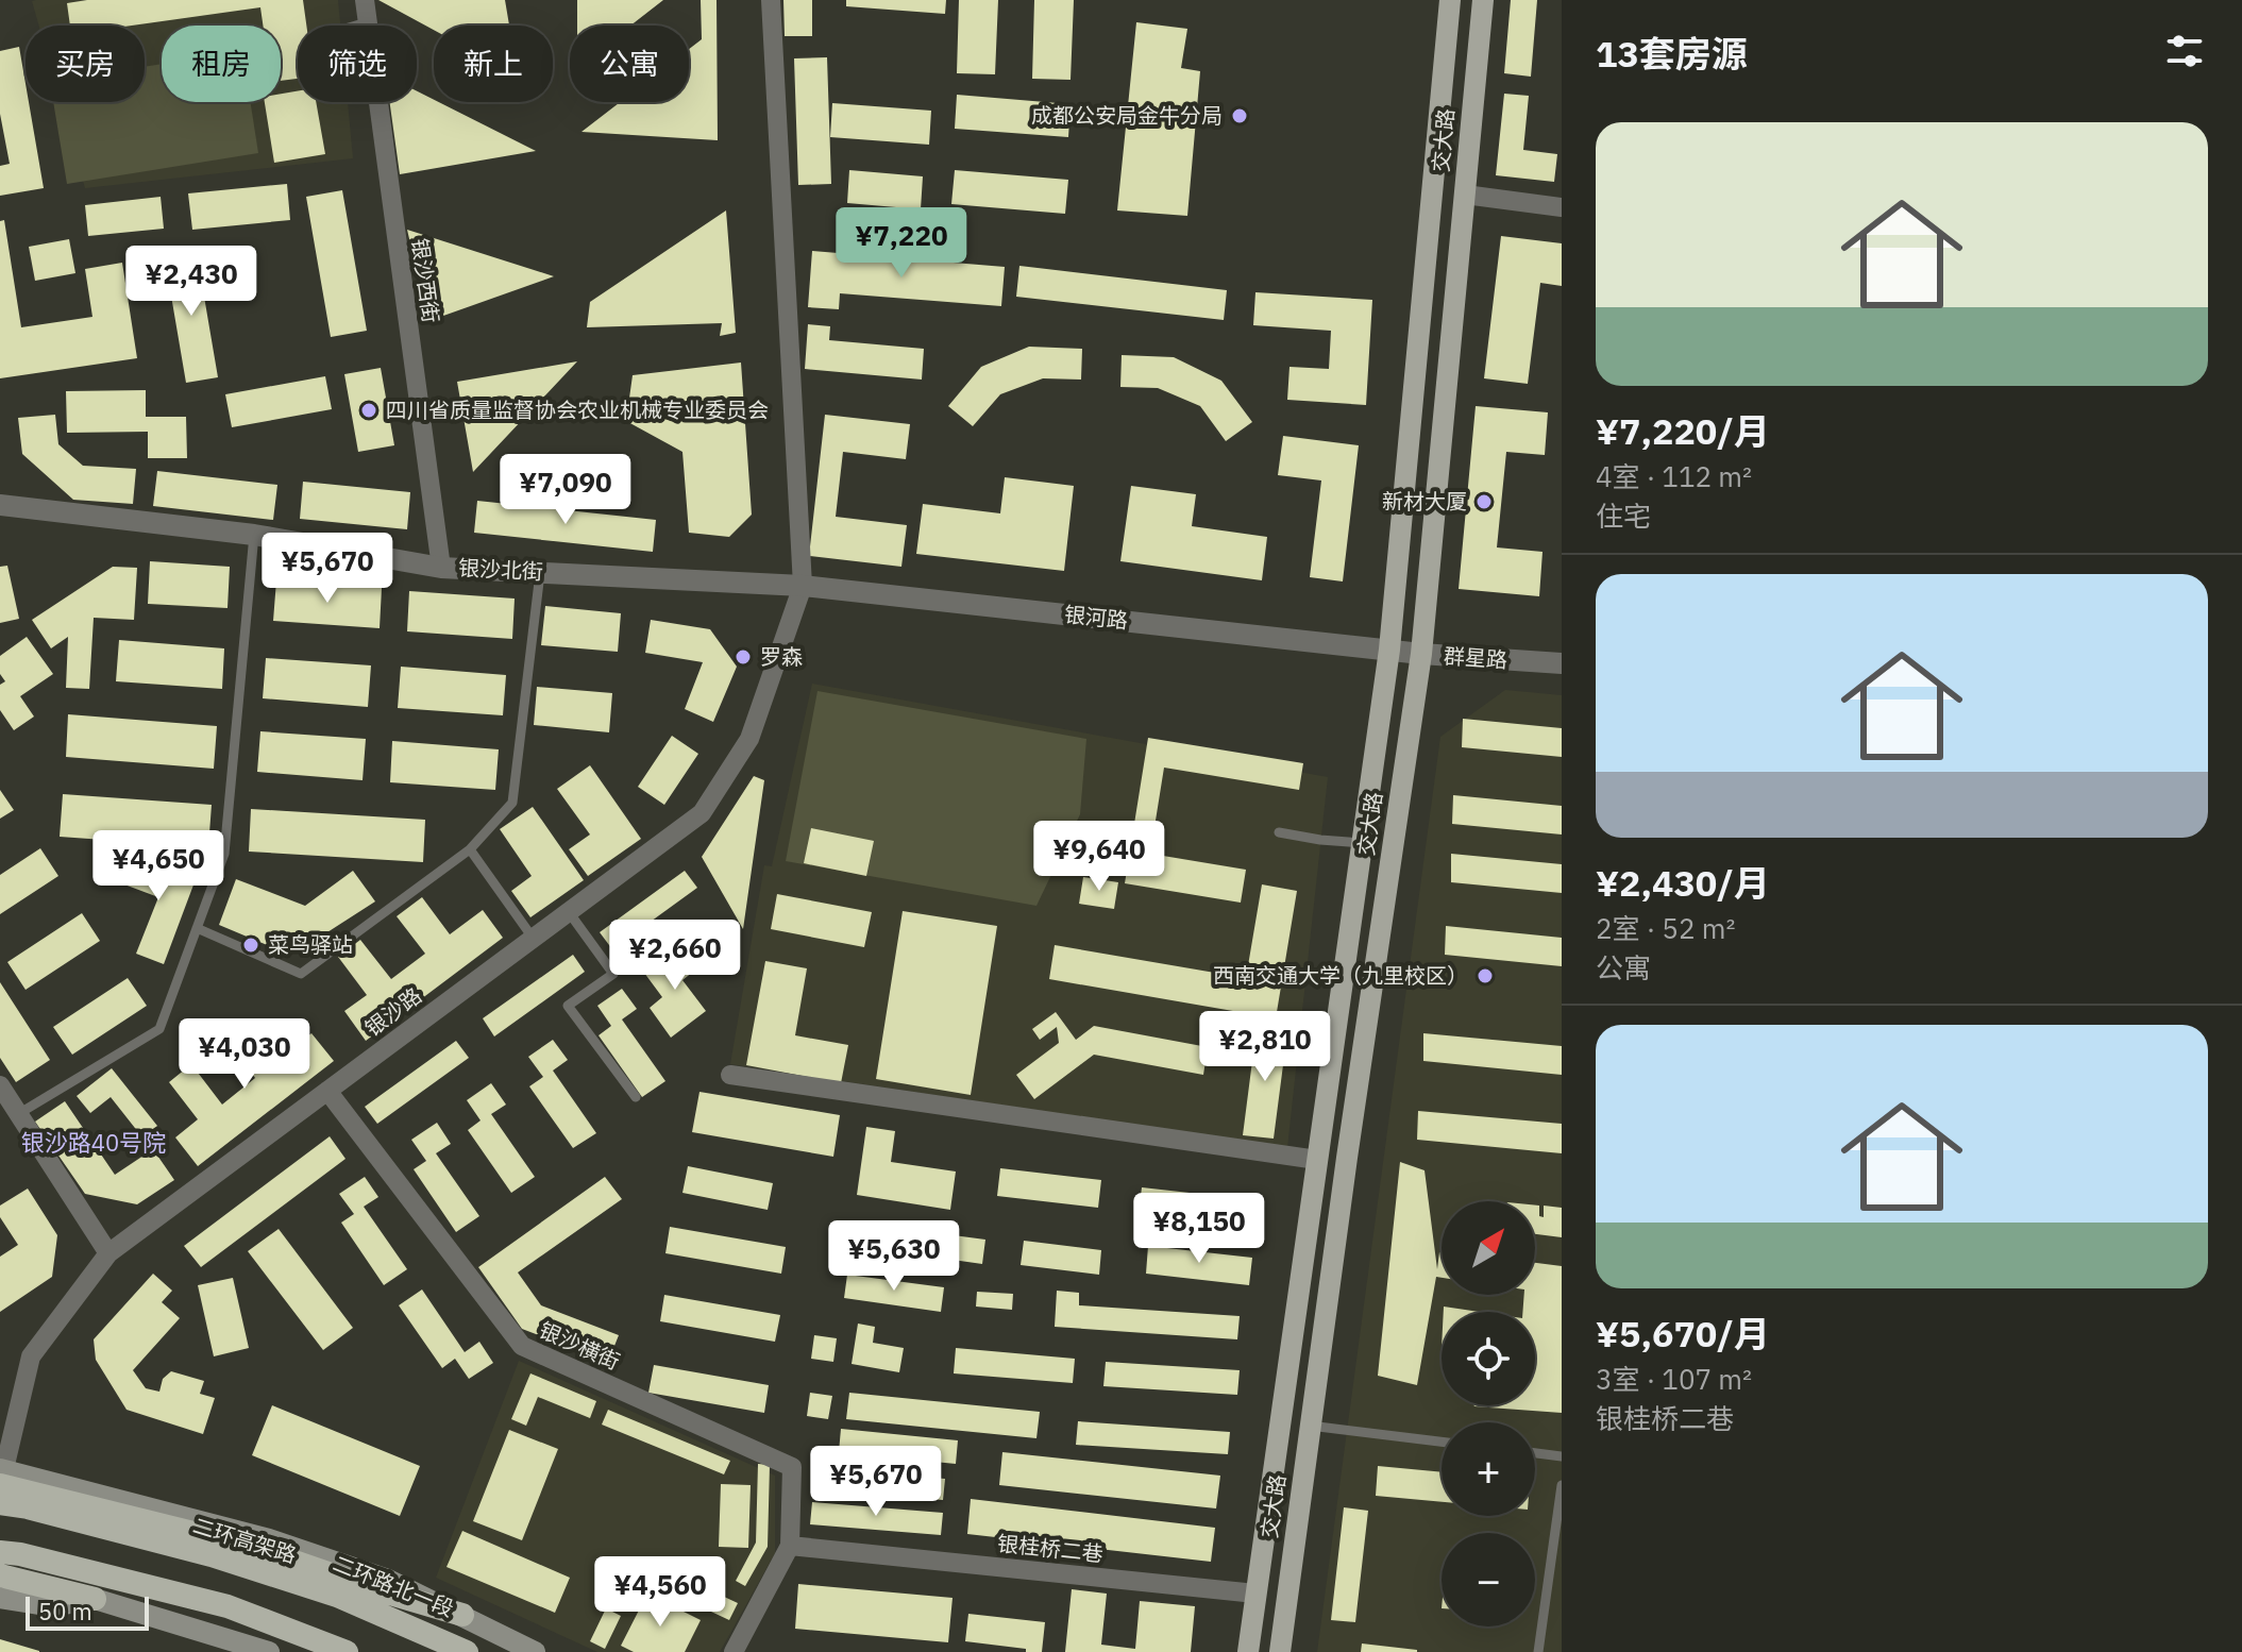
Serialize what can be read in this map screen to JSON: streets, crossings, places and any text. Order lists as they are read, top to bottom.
{
  "streets": {
    "highway": ["二环高架路"],
    "main road": ["交大路", "二环路北一段"],
    "street": [
      "银沙西街",
      "银沙北街",
      "银河路",
      "群星路",
      "银沙路",
      "银沙横街",
      "银桂桥二巷"
    ]
  },
  "crossings": [
    ["交大路", "银河路"],
    ["交大路", "群星路"],
    ["交大路", "银桂桥二巷"],
    ["银沙西街", "银沙北街"],
    ["银沙北街", "银河路"],
    ["银沙北街", "银沙路"],
    ["银河路", "群星路"],
    ["银河路", "银沙路"],
    ["银沙路", "银沙横街"],
    ["银沙路", "二环路北一段"],
    ["银沙横街", "银桂桥二巷"]
  ],
  "districts": ["银沙路40号院"],
  "places": [
    "成都公安局金牛分局",
    "四川省质量监督协会农业机械专业委员会",
    "新材大厦",
    "罗森",
    "菜鸟驿站",
    "西南交通大学（九里校区）"
  ],
  "scale_bar": "50 m",
  "north": "top right",
  "page": {
    "heading": "13套房源",
    "chip": [
      "买房",
      "租房",
      "筛选",
      "新上",
      "公寓"
    ],
    "list": [
      {
        "name": "¥7,220/月",
        "note": "4室 · 112 m² · 住宅"
      },
      {
        "name": "¥2,430/月",
        "note": "2室 · 52 m² · 公寓"
      },
      {
        "name": "¥5,670/月",
        "note": "3室 · 107 m² · 银桂桥二巷"
      }
    ],
    "price": [
      "¥7,220",
      "¥2,430",
      "¥7,090",
      "¥5,670",
      "¥9,640",
      "¥4,650",
      "¥2,660",
      "¥2,810",
      "¥4,030",
      "¥8,150",
      "¥5,630",
      "¥5,670",
      "¥4,560"
    ],
    "map_buttons": ["+", "−"],
    "scale": "50 m"
  }
}
